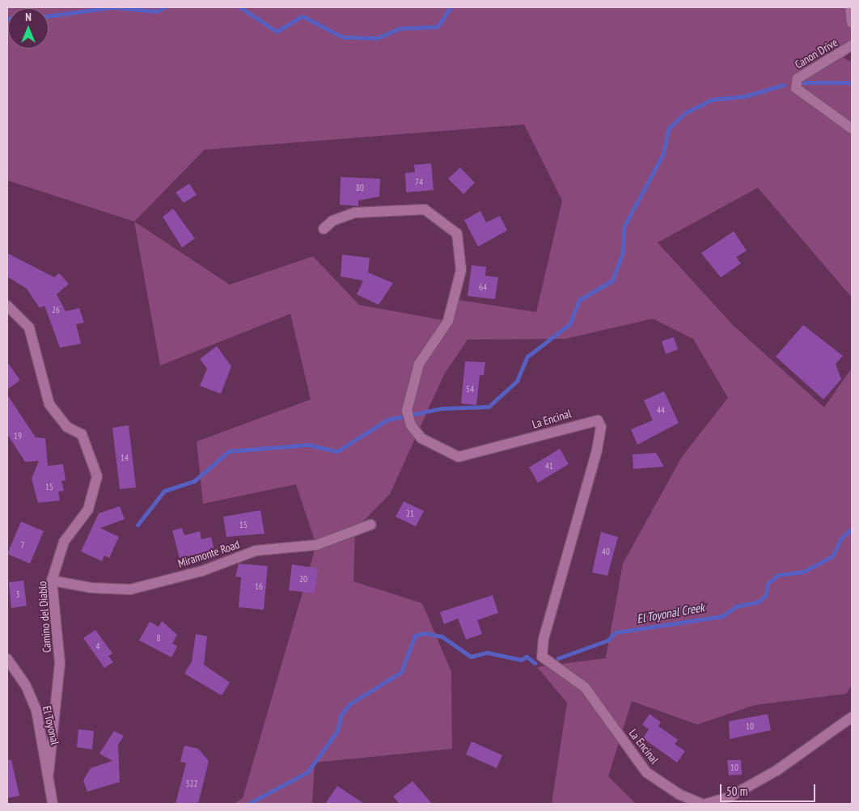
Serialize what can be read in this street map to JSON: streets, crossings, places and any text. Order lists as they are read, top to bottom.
{
  "streets": {
    "street": [
      "Canon Drive",
      "La Encinal",
      "Miramonte Road",
      "Camino del Diablo",
      "El Toyonal"
    ]
  },
  "crossings": [
    ["Miramonte Road", "Camino del Diablo"],
    ["Camino del Diablo", "El Toyonal"]
  ],
  "water": ["El Toyonal Creek"],
  "house_numbers": [
    "74",
    "80",
    "64",
    "26",
    "54",
    "44",
    "19",
    "14",
    "41",
    "15",
    "21",
    "15",
    "7",
    "40",
    "20",
    "16",
    "3",
    "8",
    "4",
    "10",
    "10",
    "322"
  ],
  "scale_bar": "50 m",
  "north": "top"
}
